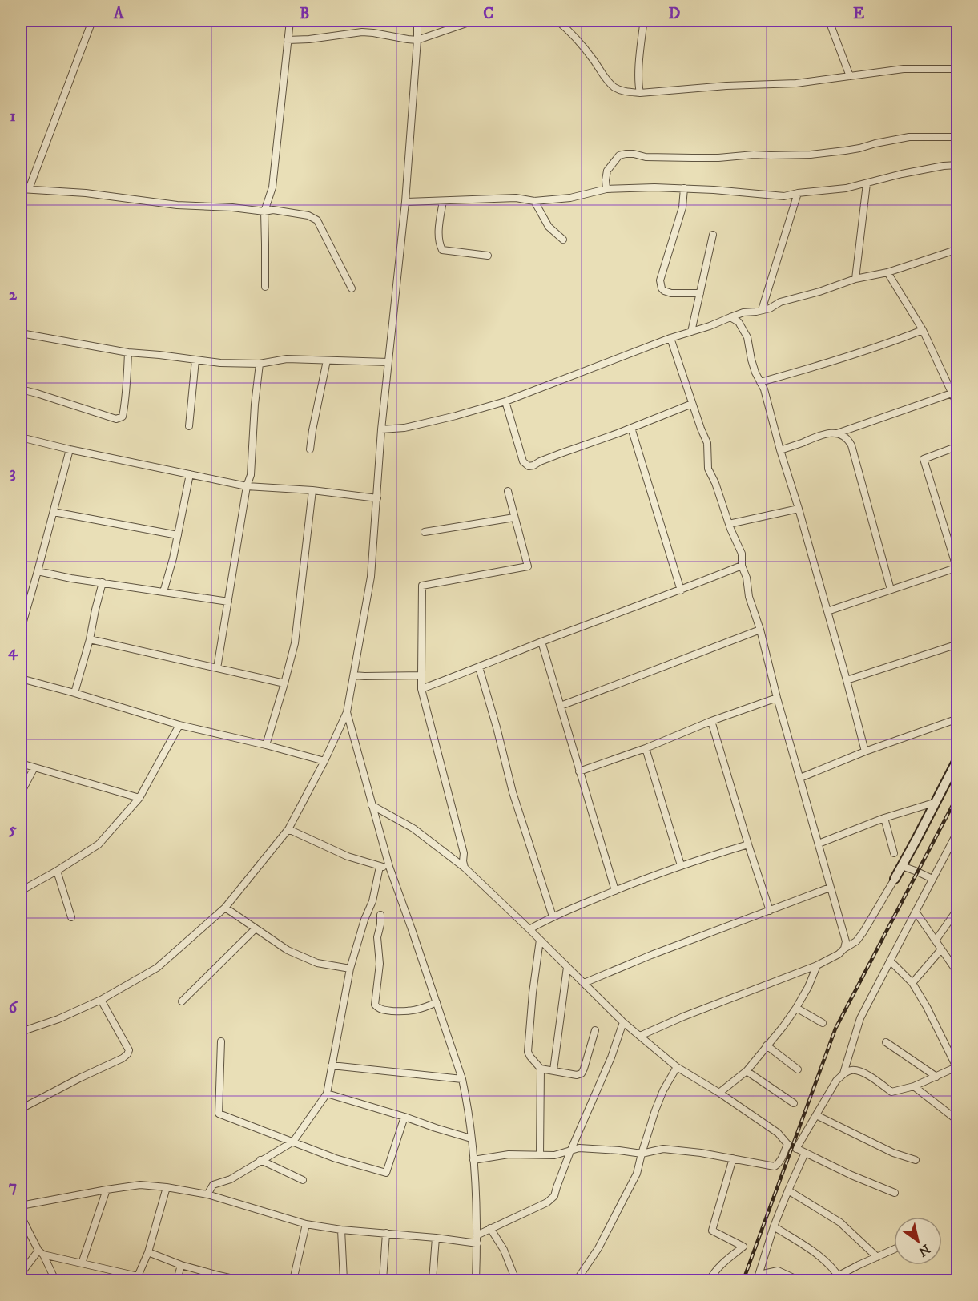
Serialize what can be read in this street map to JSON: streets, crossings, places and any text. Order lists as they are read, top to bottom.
{
  "north": "bottom right",
  "grid": {
    "columns": [
      "A",
      "B",
      "C",
      "D",
      "E"
    ],
    "rows": [
      "1",
      "2",
      "3",
      "4",
      "5",
      "6",
      "7"
    ]
  }
}
